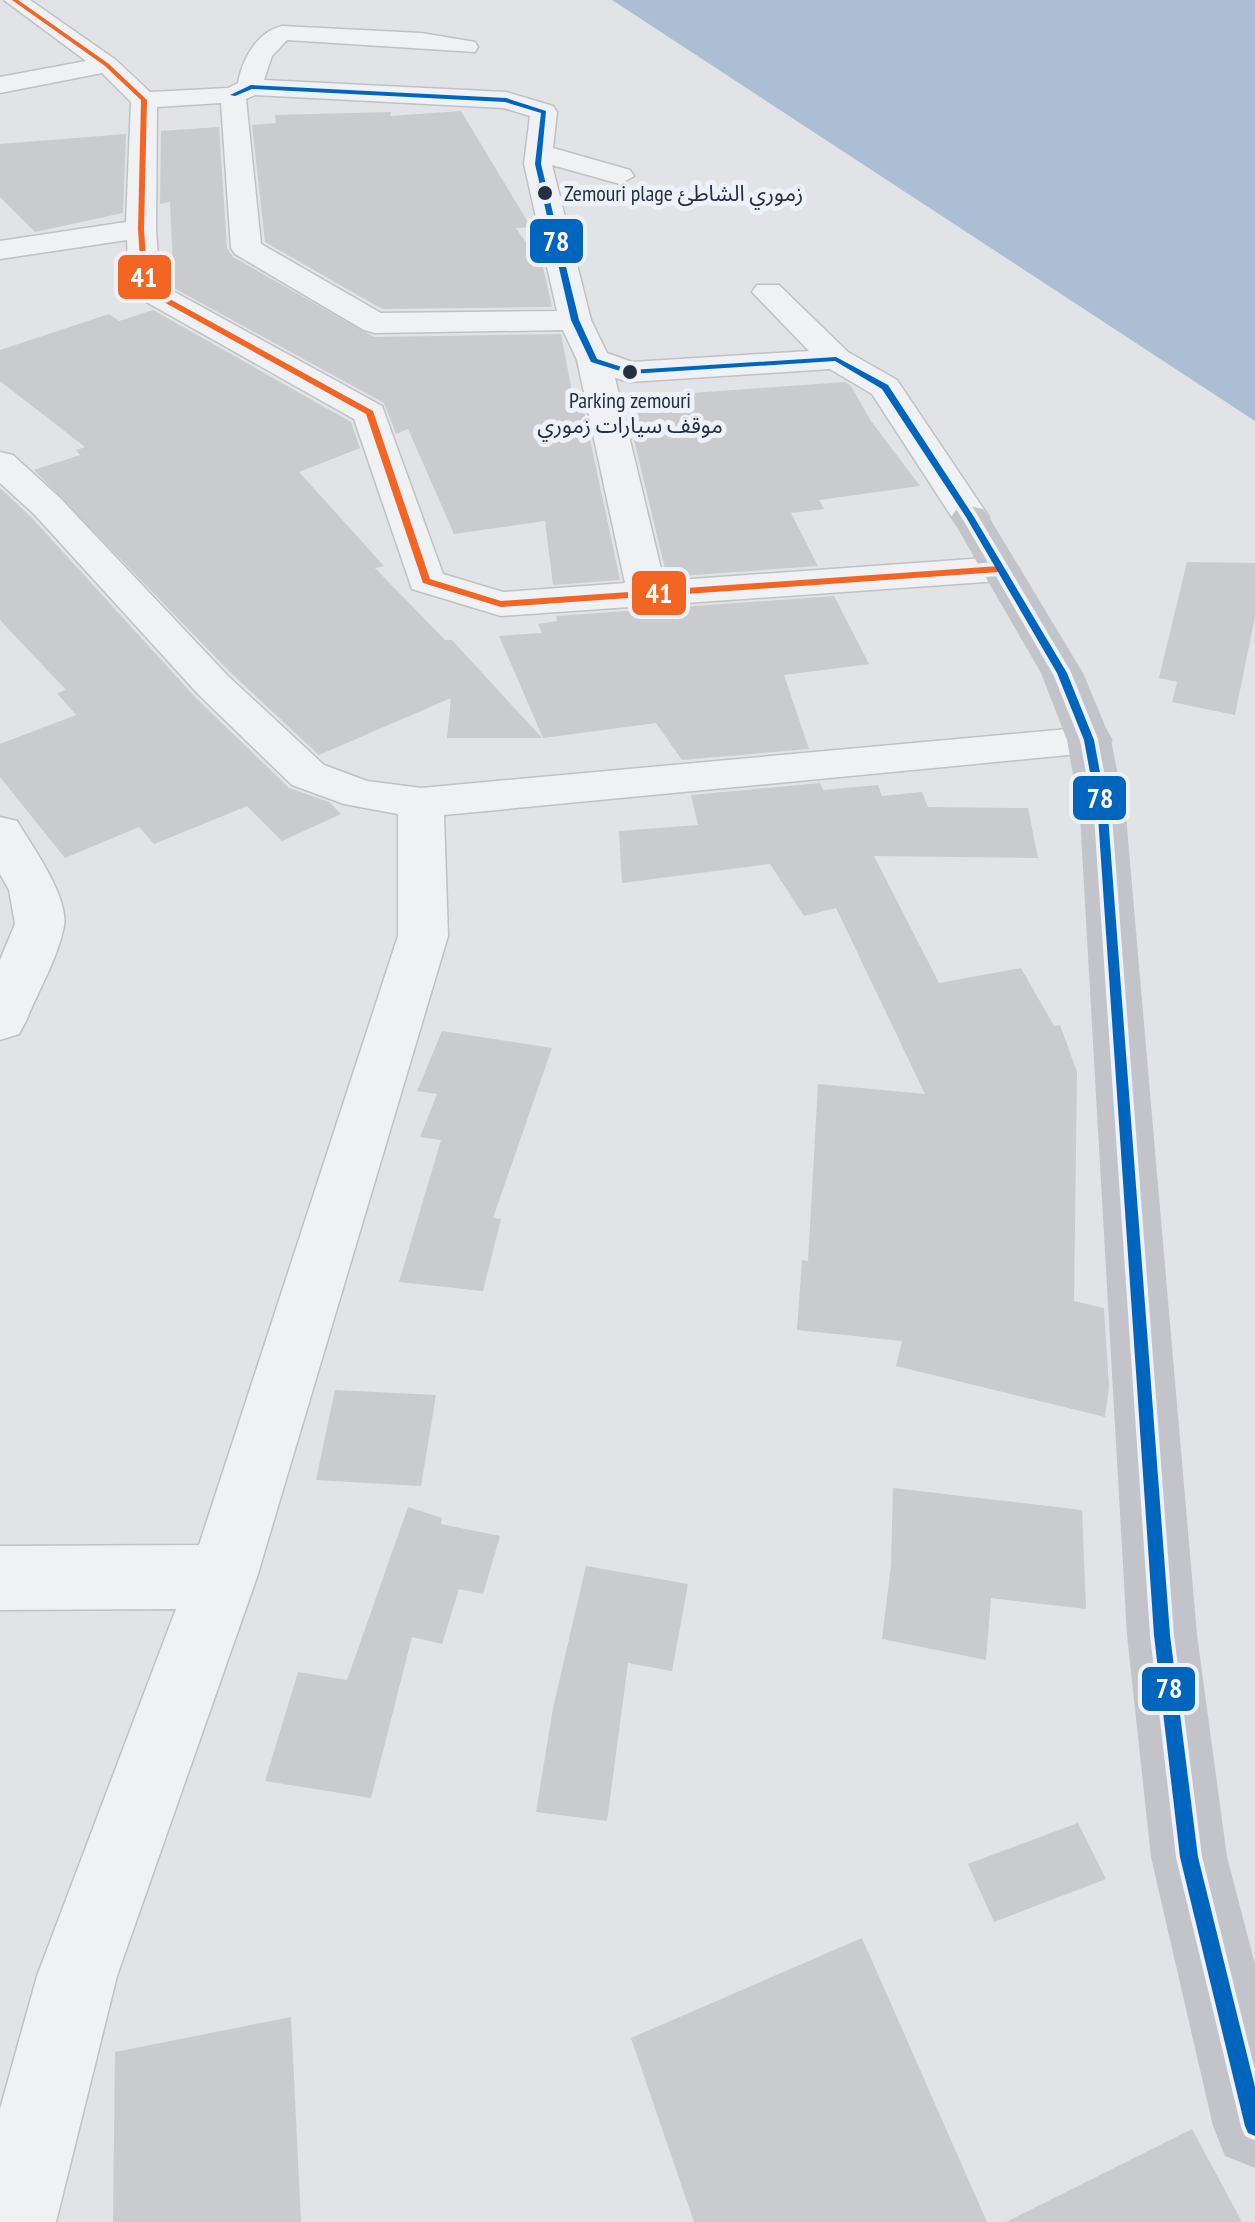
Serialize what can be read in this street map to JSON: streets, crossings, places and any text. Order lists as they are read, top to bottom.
{
  "places": ["Zemouri plage زموري الشاطئ", "Parking zemouri موقف سيارات زموري"],
  "lines": ["transit line 41", "transit line 78"]
}
